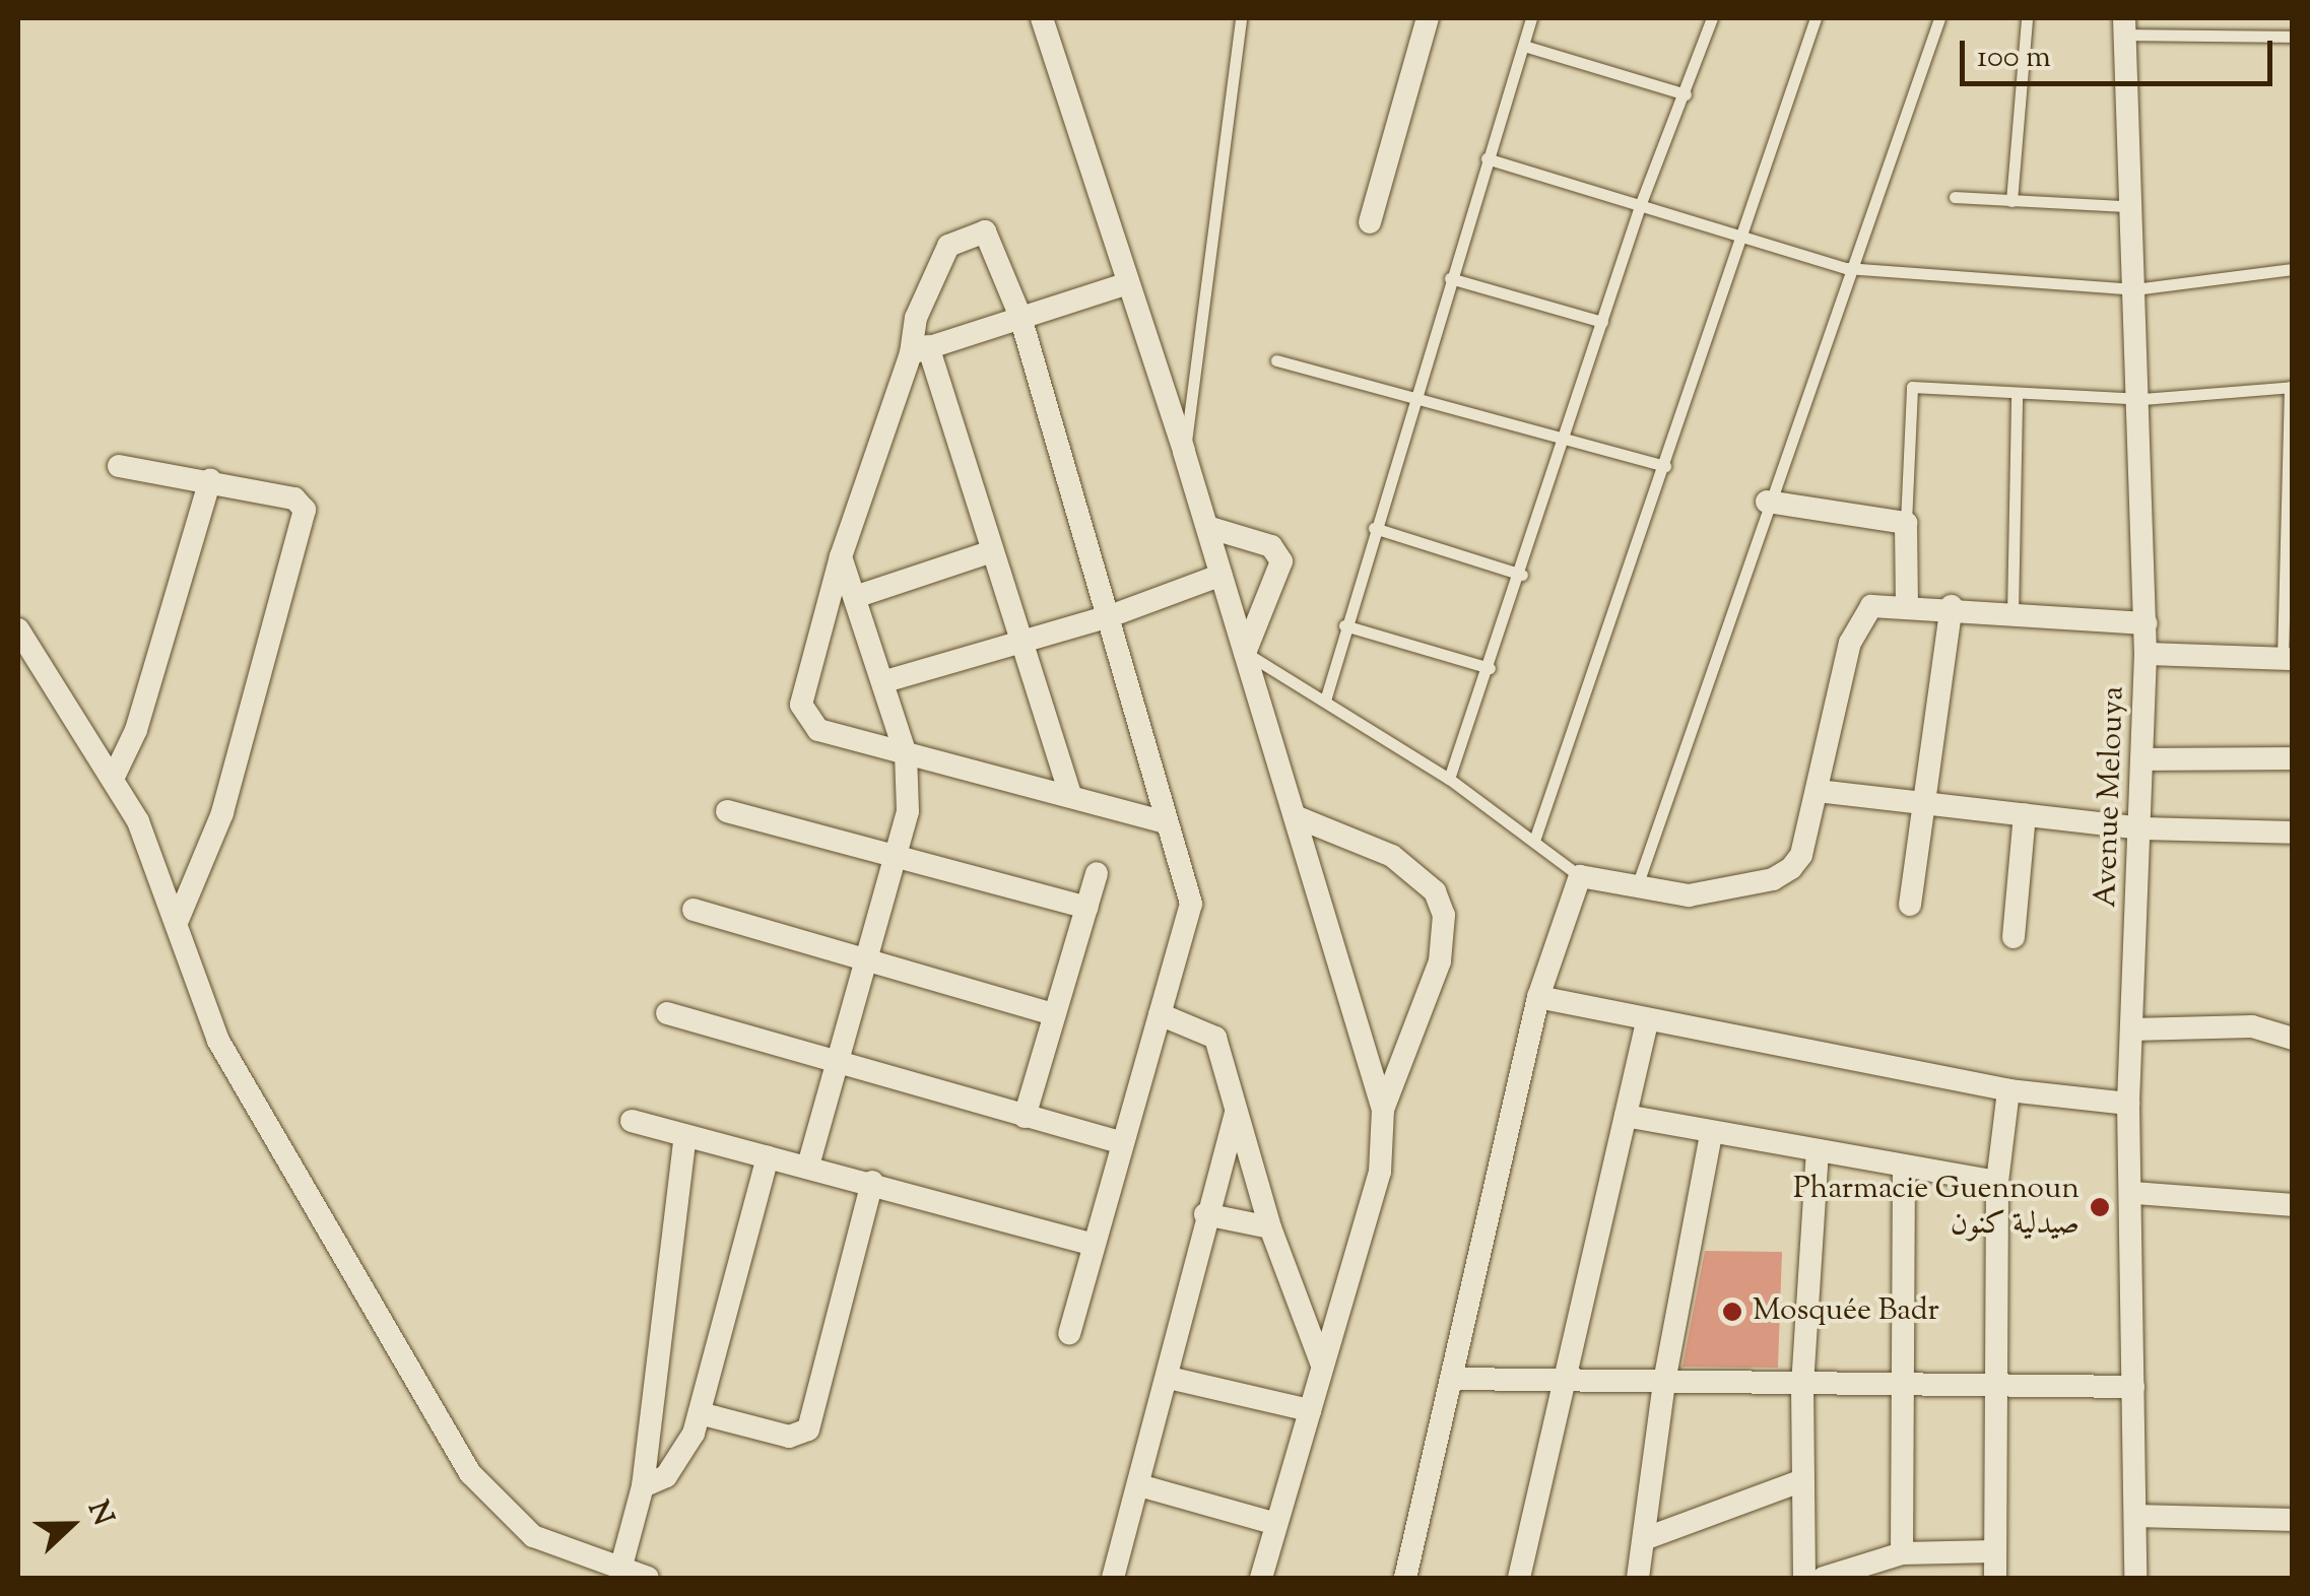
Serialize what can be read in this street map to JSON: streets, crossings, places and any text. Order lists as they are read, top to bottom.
{
  "streets": {
    "street": ["Avenue Melouya"]
  },
  "places": ["Pharmacie Guennoun صيدلية كنون", "Mosquée Badr"],
  "scale_bar": "100 m",
  "north": "right"
}
